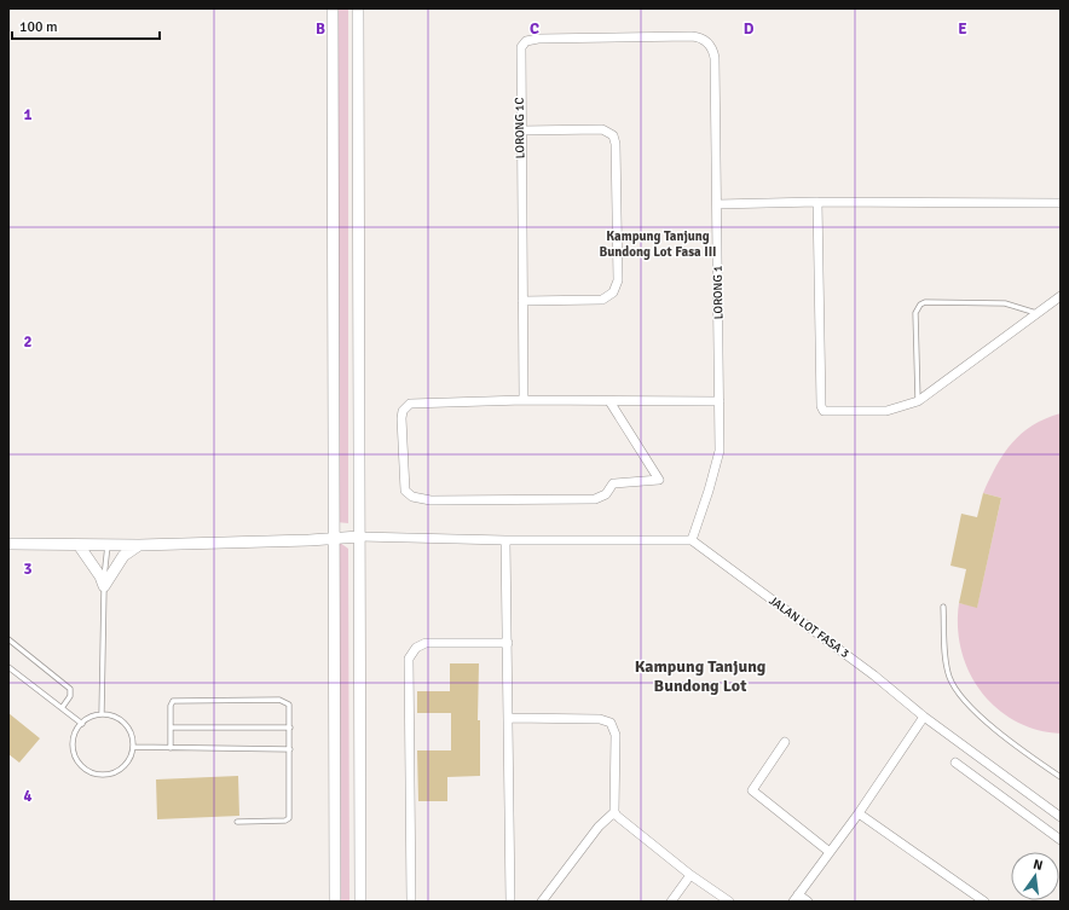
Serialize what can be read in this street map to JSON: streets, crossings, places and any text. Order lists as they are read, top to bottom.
{
  "streets": {
    "street": ["LORONG 1C", "LORONG 1", "JALAN LOT FASA 3"]
  },
  "crossings": [
    ["LORONG 1C", "LORONG 1"],
    ["LORONG 1", "JALAN LOT FASA 3"]
  ],
  "districts": ["Kampung Tanjung Bundong Lot Fasa III", "Kampung Tanjung Bundong Lot"],
  "scale_bar": "100 m",
  "north": "top",
  "grid": {
    "columns": [
      "B",
      "C",
      "D",
      "E"
    ],
    "rows": [
      "1",
      "2",
      "3",
      "4"
    ]
  }
}
